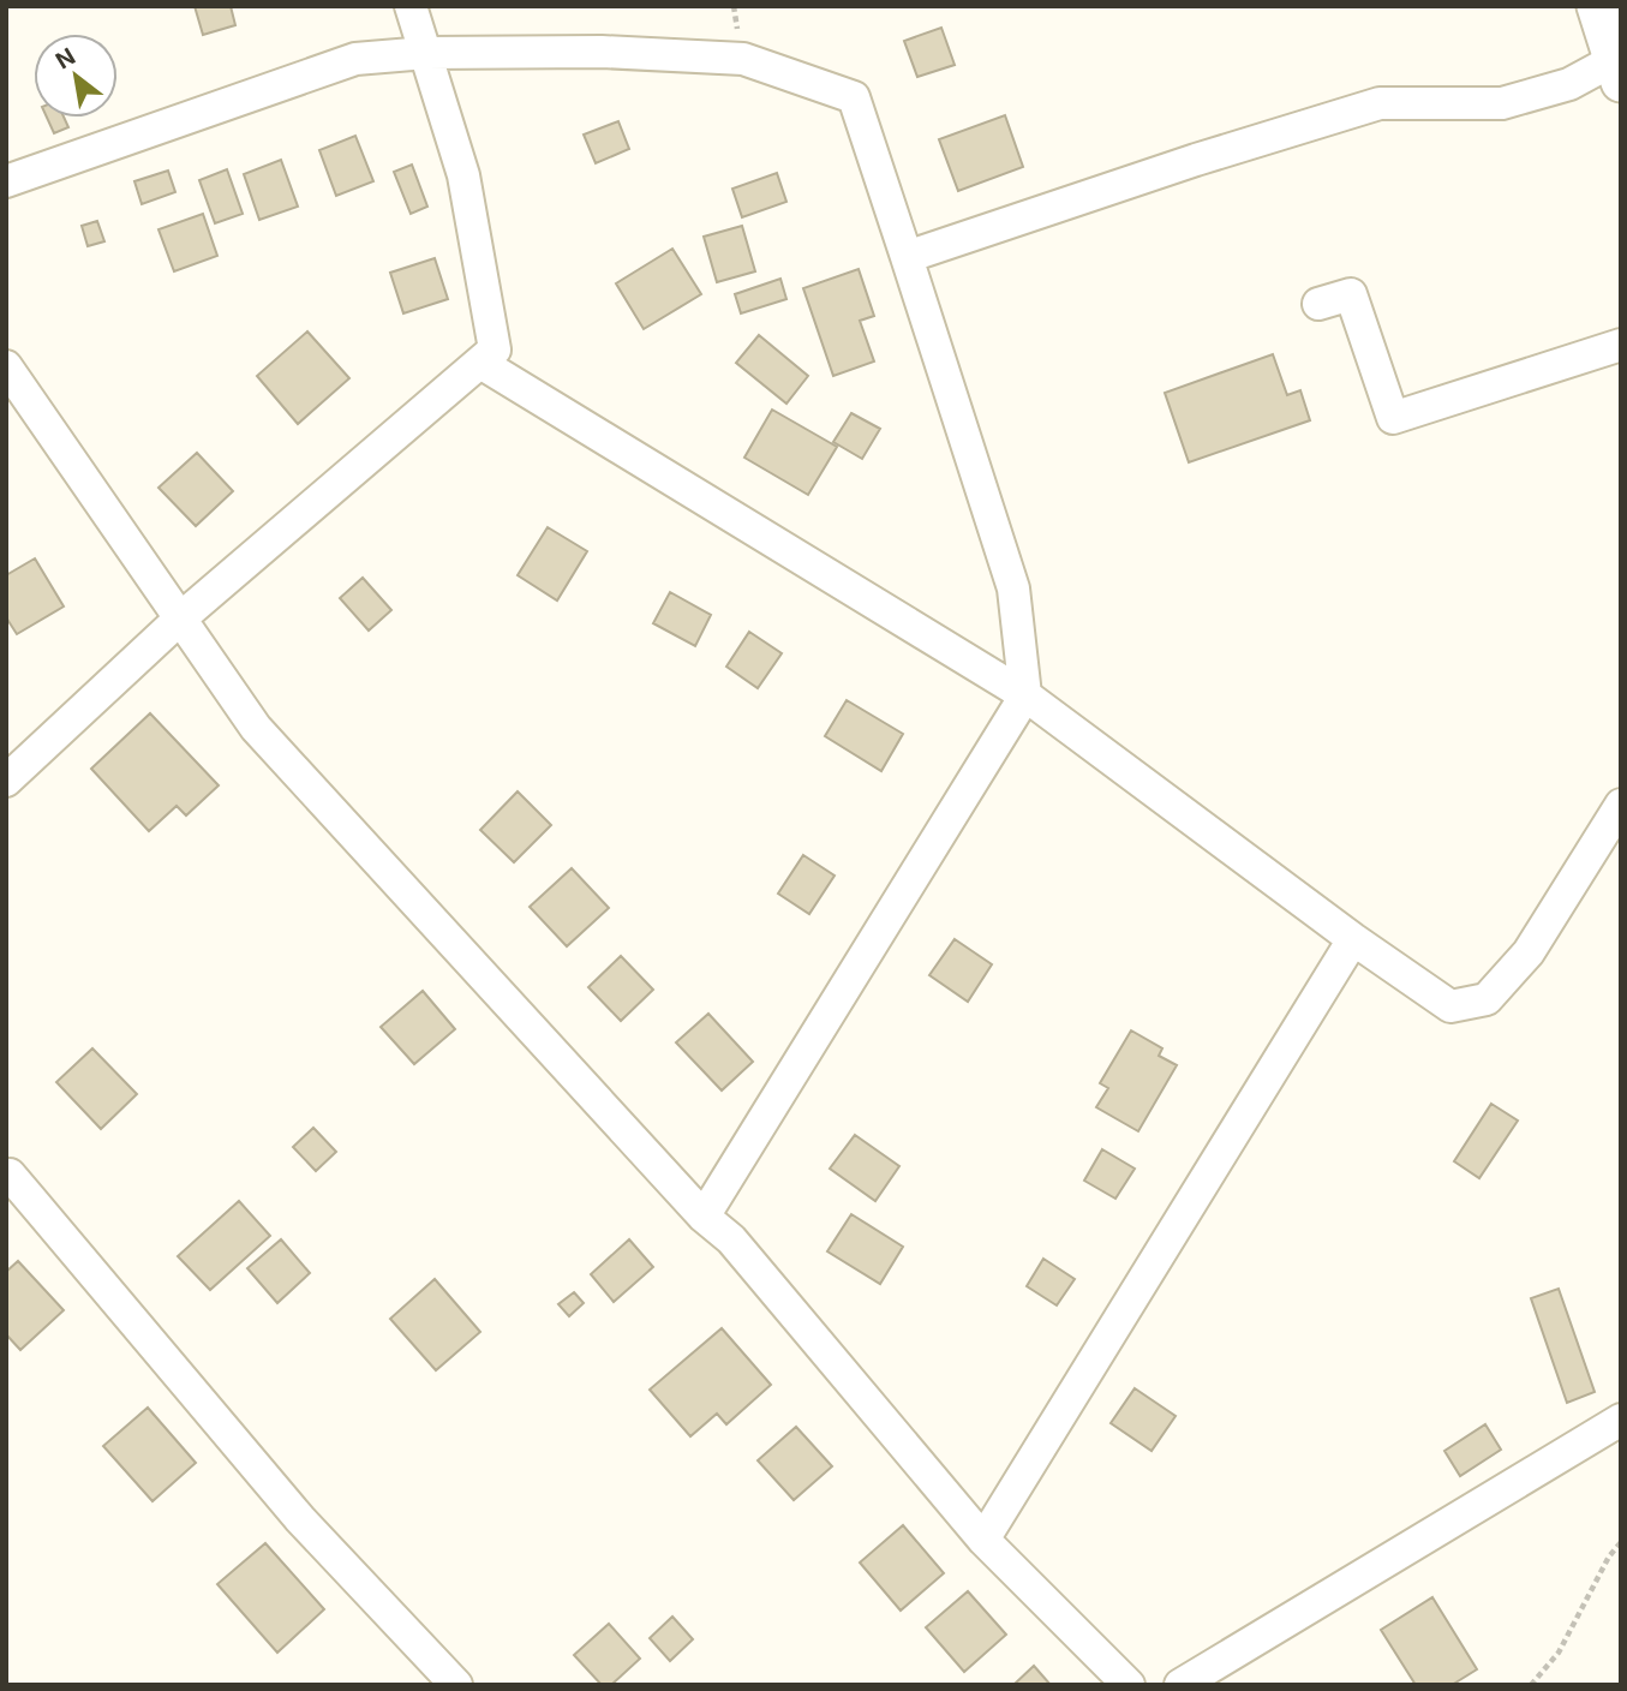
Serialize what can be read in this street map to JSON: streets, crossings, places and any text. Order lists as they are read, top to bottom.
{
  "north": "top left"
}
